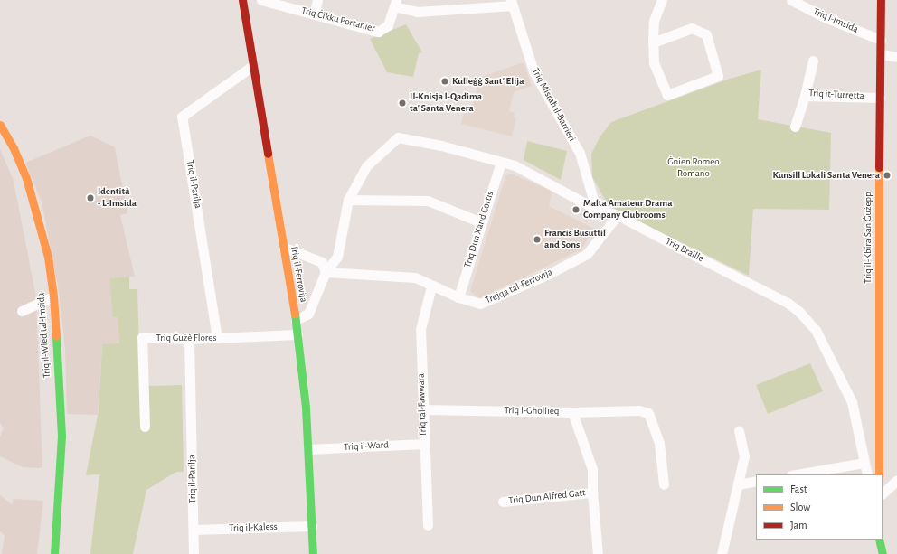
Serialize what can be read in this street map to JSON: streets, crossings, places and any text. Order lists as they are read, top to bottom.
{
  "streets": {
    "main road": ["Triq il-Kbira San Ġużepp", "Triq il-Ferrovija", "Triq il-Wied tal-Imsida"],
    "street": [
      "Triq Ċikku Portanier",
      "Triq l-Imsida",
      "Triq it-Turretta",
      "Triq Misraħ il-Barrieri",
      "Triq il-Parilja",
      "Triq Dun Xand Cortis",
      "Triq Braille",
      "Trejqa tal-Ferrovija",
      "Triq Ġużè Flores",
      "Triq tal-Fawwara",
      "Triq l-Għollieq",
      "Triq il-Ward",
      "Triq Dun Alfred Gatt",
      "Triq il-Kaless"
    ]
  },
  "crossings": [
    ["Triq l-Imsida", "Triq il-Kbira San Ġużepp"],
    ["Triq it-Turretta", "Triq il-Kbira San Ġużepp"],
    ["Triq Misraħ il-Barrieri", "Triq Braille"],
    ["Triq il-Parilja", "Triq il-Ferrovija"],
    ["Triq il-Parilja", "Triq Ġużè Flores"],
    ["Triq il-Parilja", "Triq il-Kaless"],
    ["Triq Dun Xand Cortis", "Triq Braille"],
    ["Triq Dun Xand Cortis", "Trejqa tal-Ferrovija"],
    ["Triq Braille", "Trejqa tal-Ferrovija"],
    ["Triq il-Ferrovija", "Triq Ġużè Flores"],
    ["Triq il-Ferrovija", "Triq il-Ward"],
    ["Triq il-Ferrovija", "Triq il-Kaless"],
    ["Trejqa tal-Ferrovija", "Triq tal-Fawwara"],
    ["Triq tal-Fawwara", "Triq l-Għollieq"],
    ["Triq tal-Fawwara", "Triq il-Ward"]
  ],
  "parks": ["Ġnien Romeo Romano"],
  "places": [
    "Kulleġġ Sant' Elija",
    "Il-Knisja l-Qadima ta' Santa Venera",
    "Kunsill Lokali Santa Venera",
    "Identità - L-Imsida",
    "Malta Amateur Drama Company Clubrooms",
    "Francis Busuttil and Sons"
  ],
  "legend": ["Fast", "Slow", "Jam"]
}
